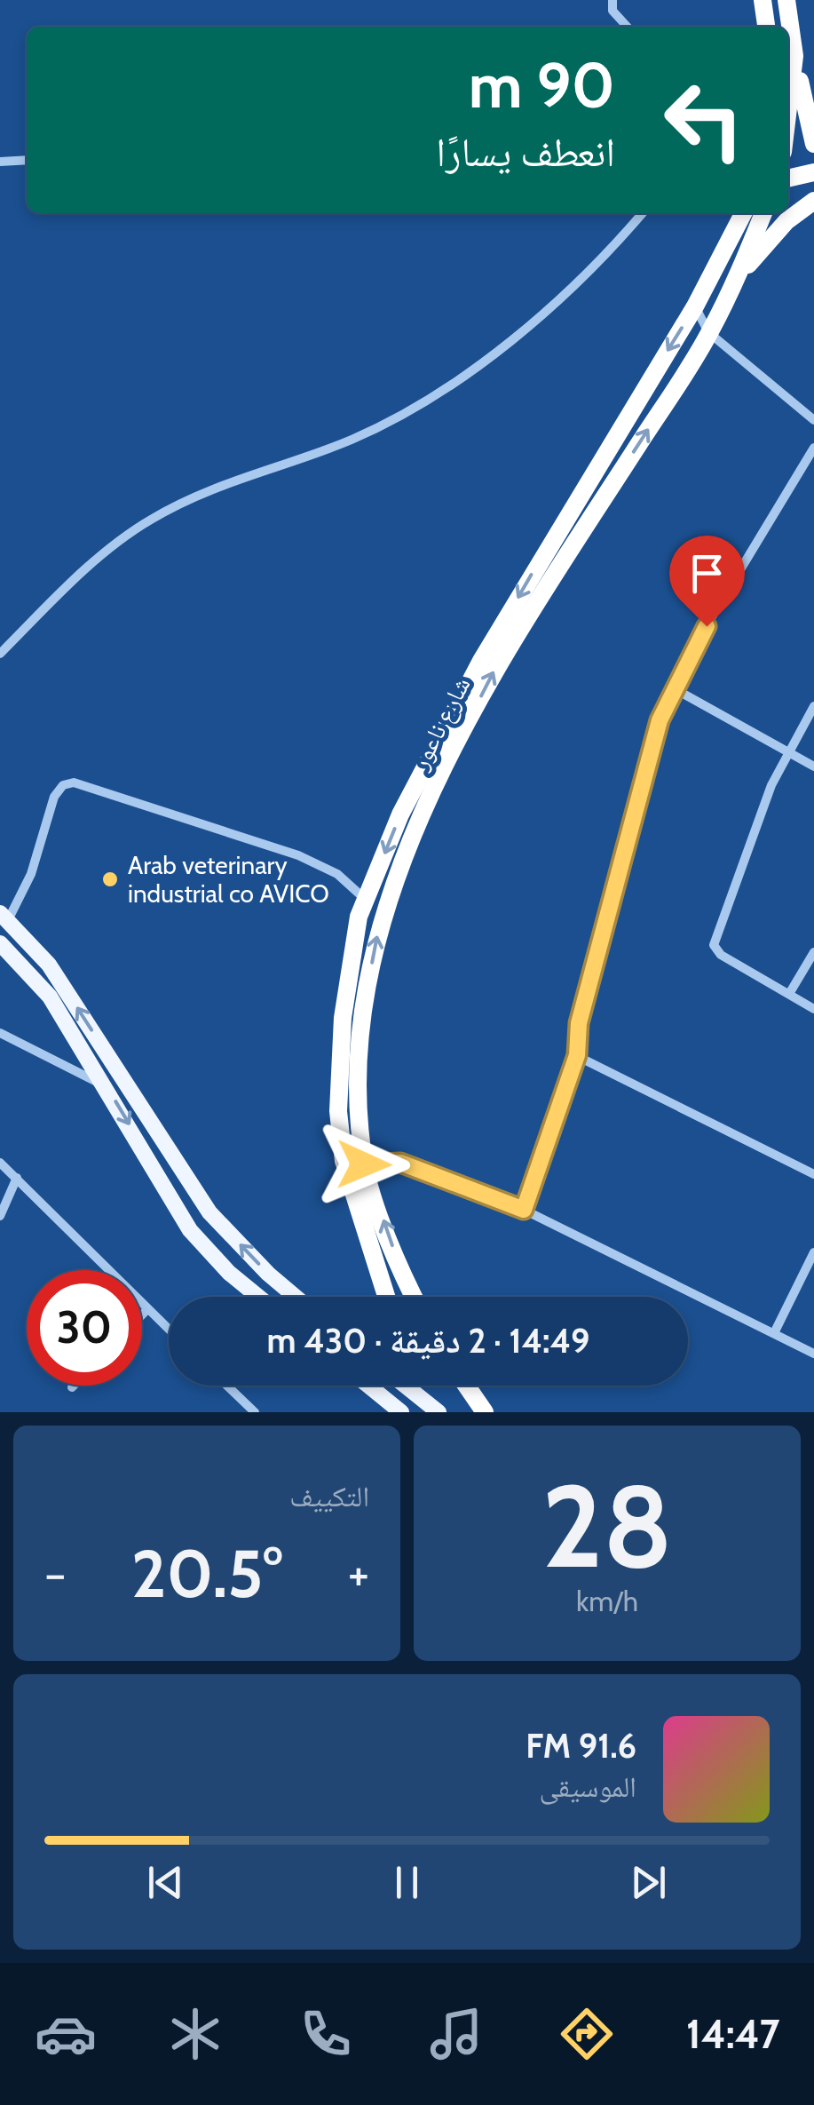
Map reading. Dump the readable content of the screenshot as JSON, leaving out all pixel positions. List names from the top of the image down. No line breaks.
{"streets":{"highway":["شارع ناعور"]},"places":["Arab veterinary industrial co AVICO"],"page":{"turn":["90 m","انعطف يسارًا"],"limit":"30","trip":"14:49 · 2 دقيقة · 430 m","tile":[["28","km/h"],"التكييف"],"heat":["−","20.5°","+"],"song":["91.6 FM","الموسيقى"],"tabs":"14:47"}}
